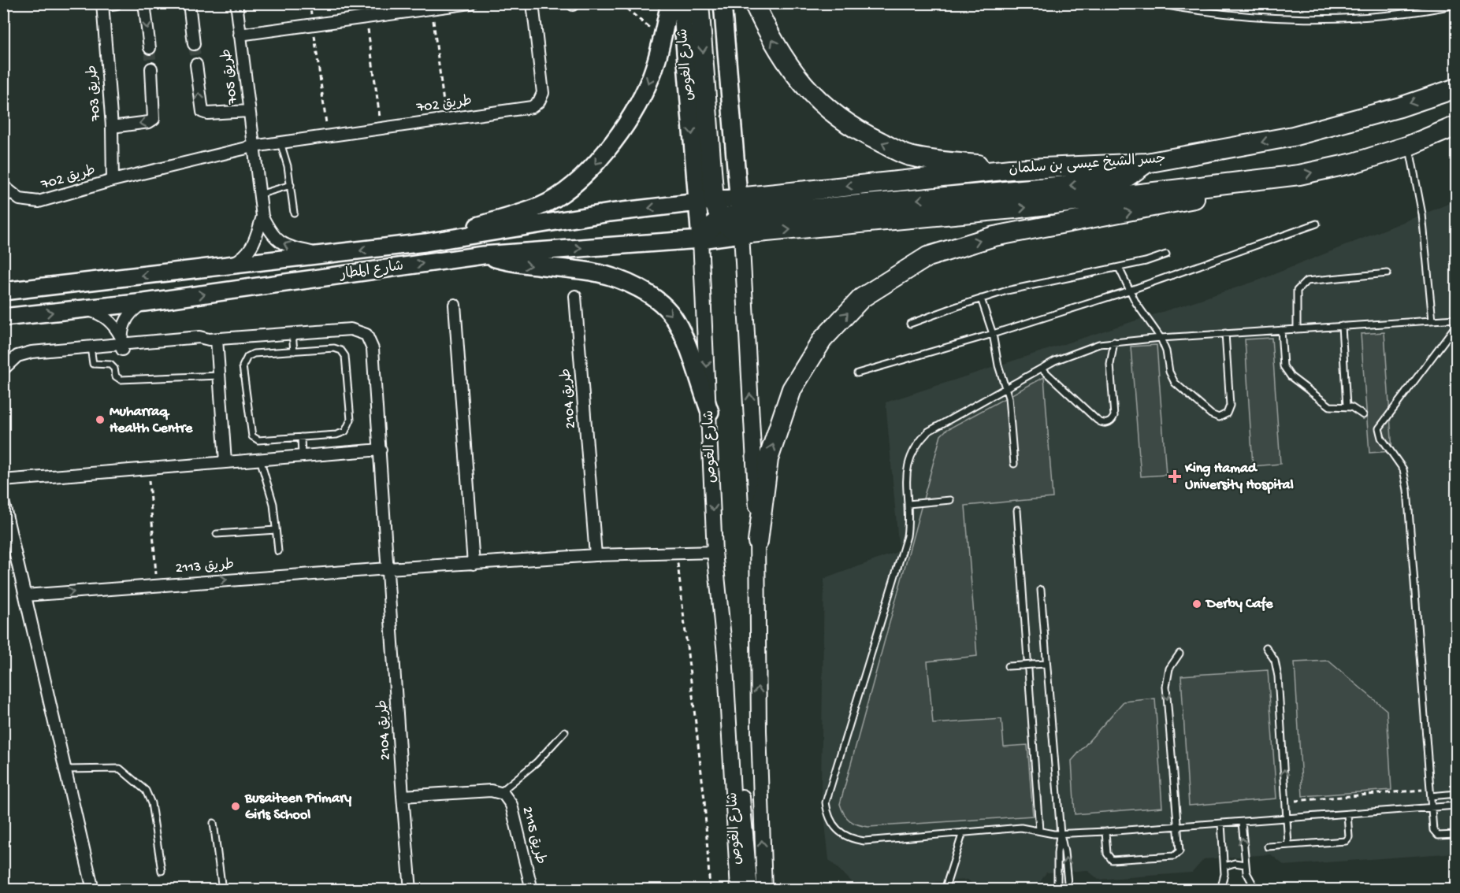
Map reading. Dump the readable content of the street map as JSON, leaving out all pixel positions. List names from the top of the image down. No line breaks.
{"streets":{"highway":["جسر الشيخ عيسى بن سلمان"],"main road":["شارع الغوص","شارع المطار"],"street":["طريق 705","طريق 703","طريق 702","طريق 2104","طريق 2113","طريق 2115"]},"crossings":[["شارع الغوص","جسر الشيخ عيسى بن سلمان"],["شارع الغوص","شارع المطار"],["طريق 705","طريق 702"],["طريق 703","طريق 702"],["جسر الشيخ عيسى بن سلمان","شارع المطار"],["طريق 2104","طريق 2113"]],"one_way":["طريق 2113"],"places":{"other":["Muharraq Health Centre","Derby Cafe","Busaiteen Primary Girls School"],"health":["King Hamad University Hospital"]}}
